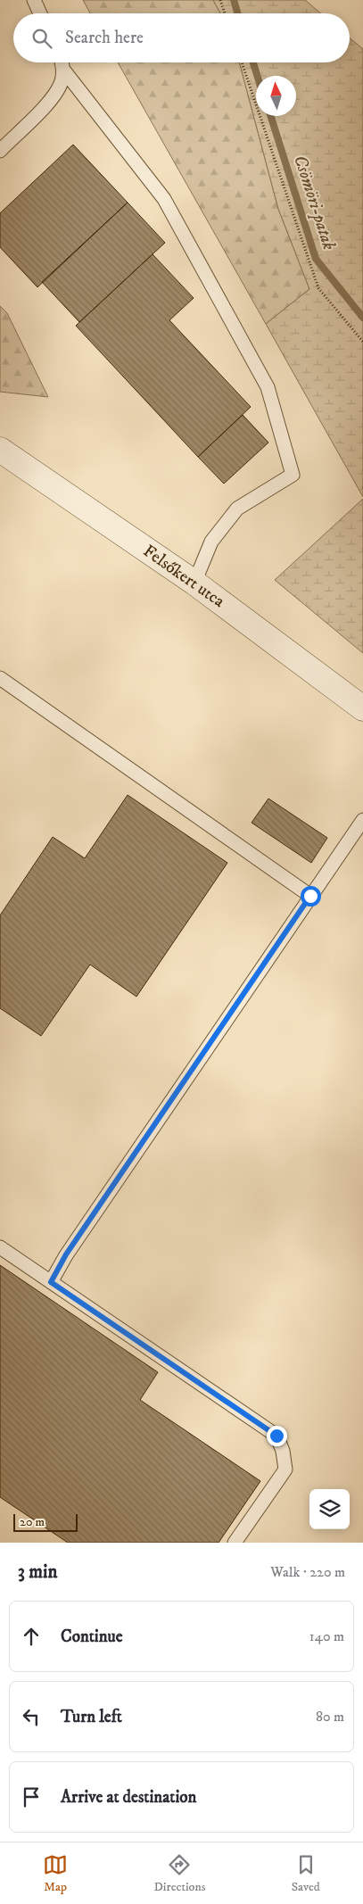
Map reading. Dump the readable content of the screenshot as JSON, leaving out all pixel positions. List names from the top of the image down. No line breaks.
{"streets":{"street":["Felsőkert utca"]},"water":["Csömöri-patak"],"scale_bar":"20 m","north":"top","page":{"search":"Search here","scale":"20 m","heading":["3 min","Walk · 220 m"],"list":[["Continue","140 m"],["Turn left","80 m"],"Arrive at destination"],"nav":["Map","Directions","Saved"]}}
